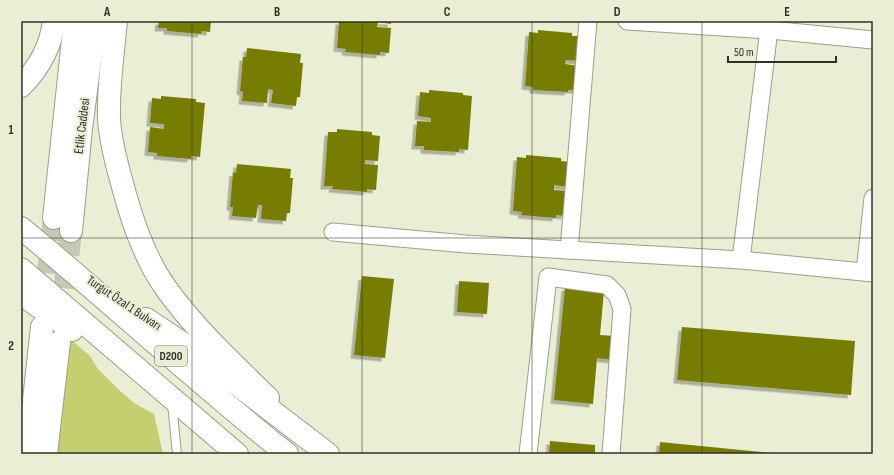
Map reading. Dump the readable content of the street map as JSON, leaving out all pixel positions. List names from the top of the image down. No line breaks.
{"streets":{"main road":["Etlik Caddesi","Turgut Özal 1 Bulvarı","D200"]},"scale_bar":"50 m","grid":{"columns":["A","B","C","D","E"],"rows":["1","2"]}}
